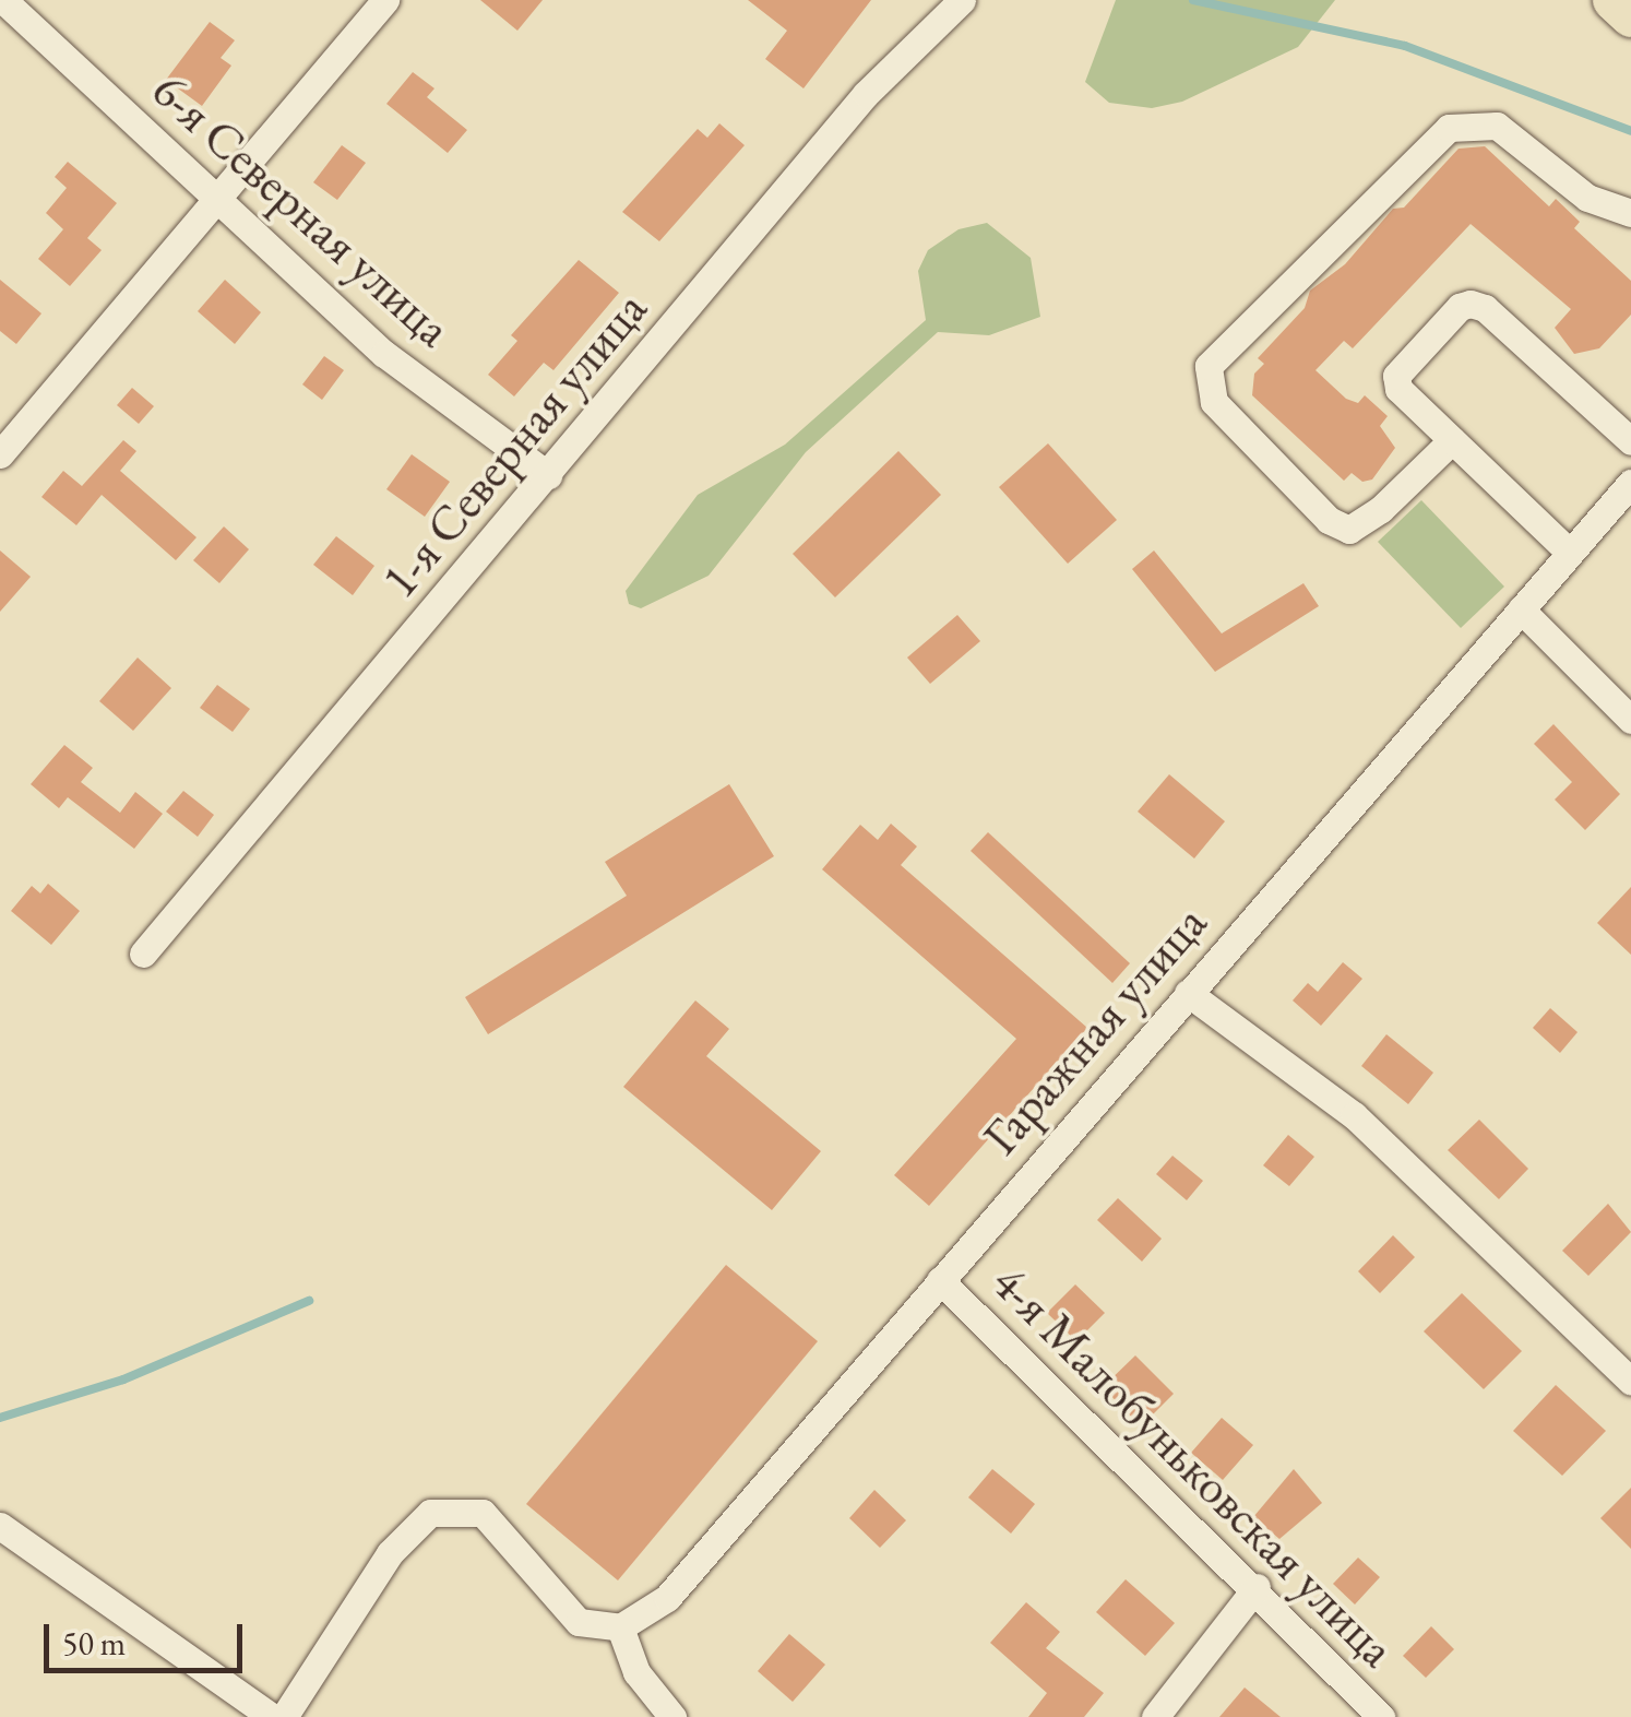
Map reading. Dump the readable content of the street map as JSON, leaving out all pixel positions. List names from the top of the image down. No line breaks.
{"streets":{"street":["6-я Северная улица","1-я Северная улица","Гаражная улица","4-я Малобуньковская улица"]},"crossings":[["6-я Северная улица","1-я Северная улица"],["Гаражная улица","4-я Малобуньковская улица"]],"scale_bar":"50 m"}
